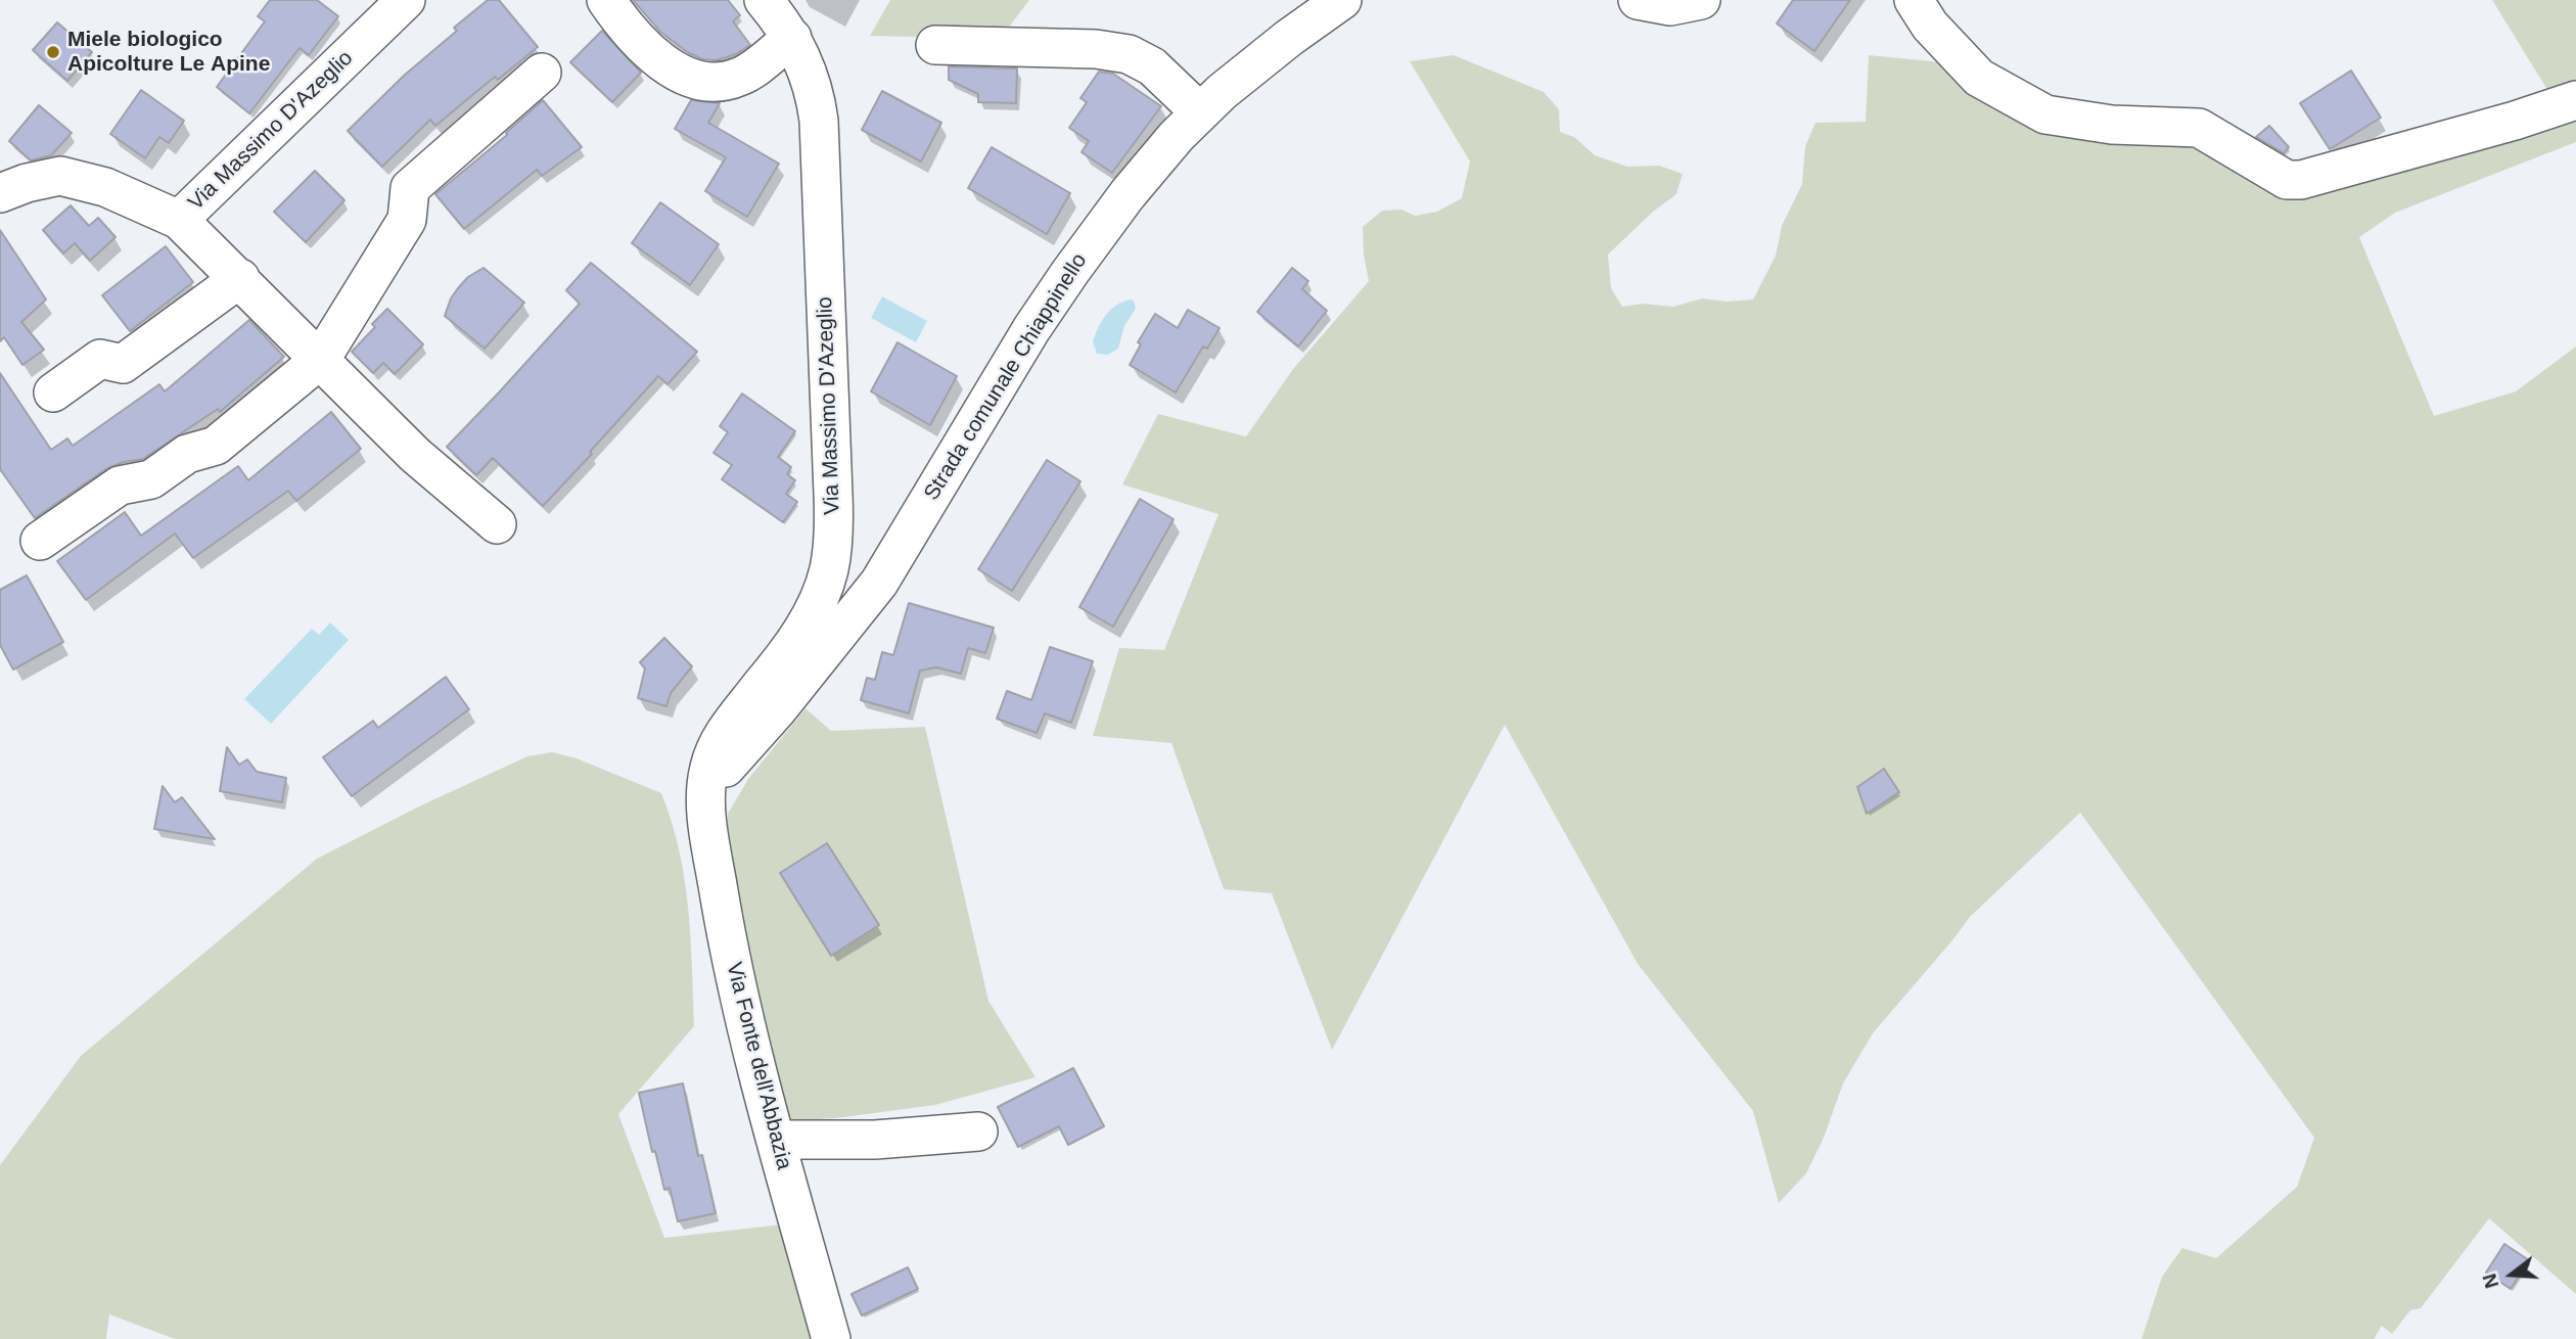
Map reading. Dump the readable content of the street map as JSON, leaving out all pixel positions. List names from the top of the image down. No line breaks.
{"streets":{"street":["Via Massimo D'Azeglio","Strada comunale Chiappinello","Via Fonte dell'Abbazia"]},"crossings":[["Via Massimo D'Azeglio","Strada comunale Chiappinello"],["Via Massimo D'Azeglio","Via Fonte dell'Abbazia"],["Strada comunale Chiappinello","Via Fonte dell'Abbazia"]],"places":["Miele biologico Apicolture Le Apine"],"north":"left"}
